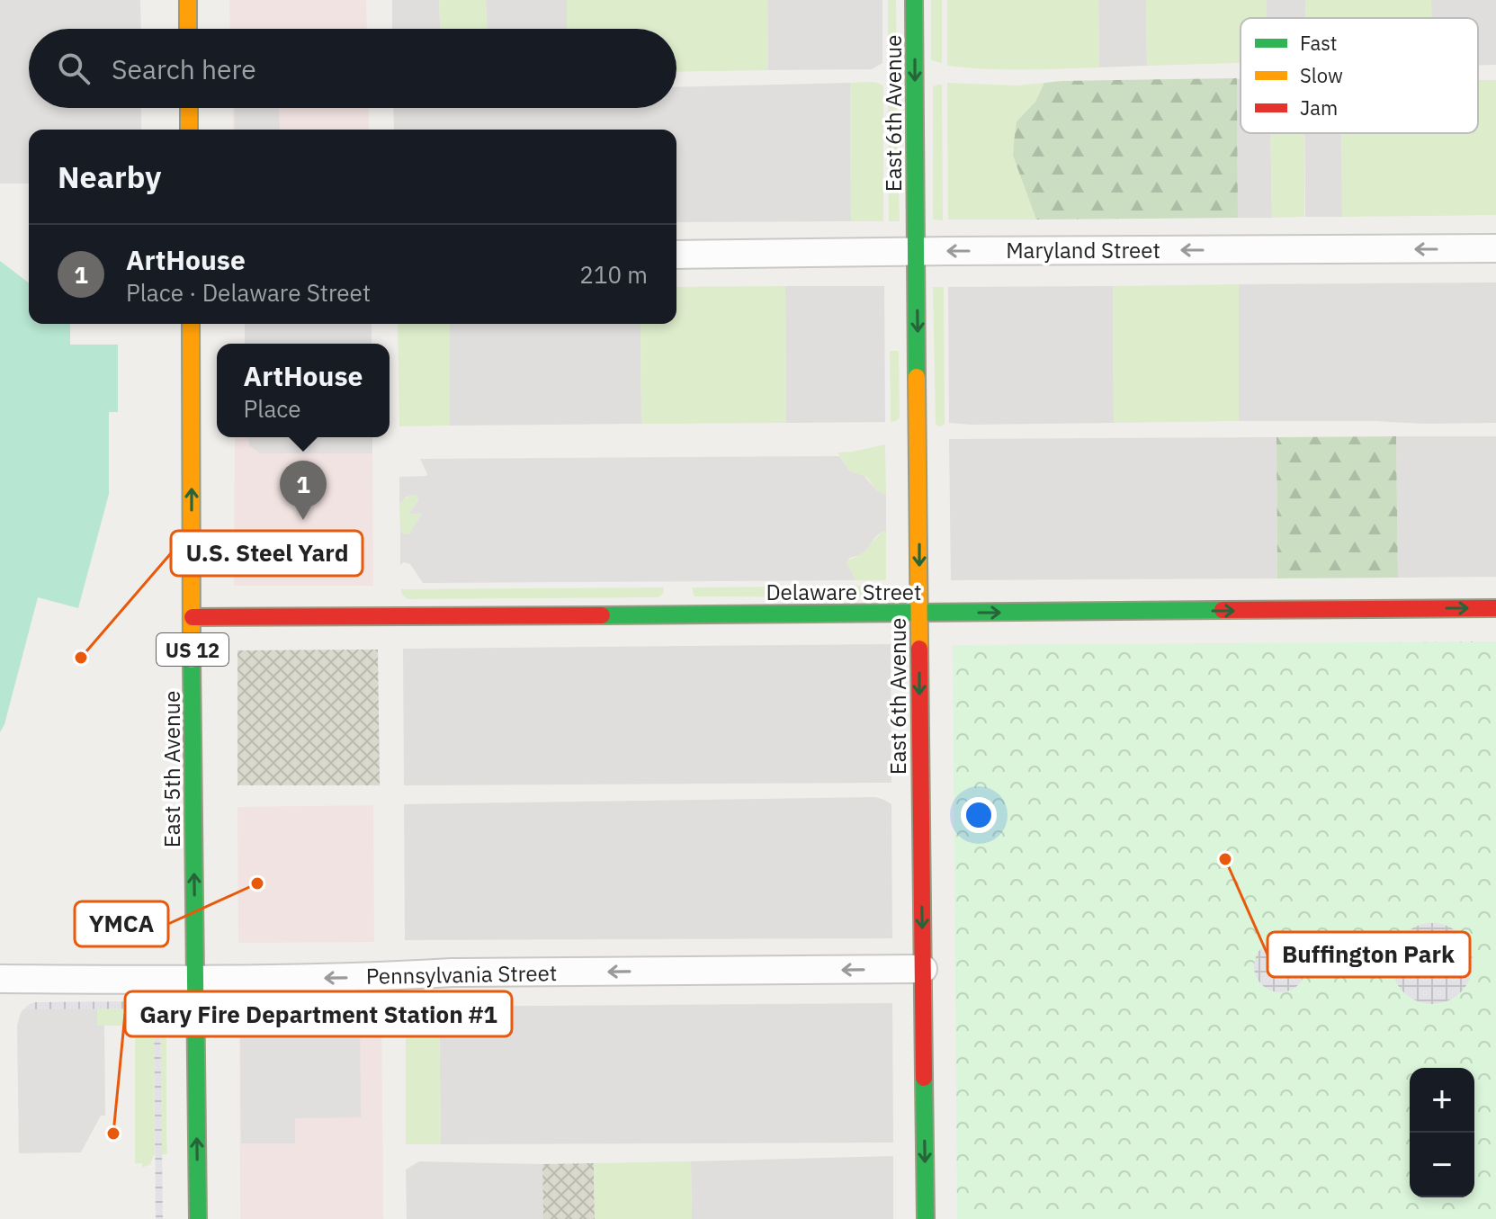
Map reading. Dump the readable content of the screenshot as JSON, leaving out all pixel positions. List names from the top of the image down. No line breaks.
{"streets":{"street":["East 6th Avenue","Maryland Street","Delaware Street","US 12","East 5th Avenue","Pennsylvania Street"]},"crossings":[["East 6th Avenue","Maryland Street"],["East 6th Avenue","Delaware Street"],["East 6th Avenue","Pennsylvania Street"],["Delaware Street","East 5th Avenue"],["East 5th Avenue","Pennsylvania Street"]],"one_way":["East 6th Avenue","Maryland Street","Delaware Street","East 5th Avenue","Pennsylvania Street"],"places":["U.S. Steel Yard","Buffington Park","YMCA","Gary Fire Department Station #1"],"legend":["Fast","Slow","Jam"],"page":{"search":"Search here","heading":"Nearby","list":[{"mark":"1","name":"ArtHouse","note":"Place · Delaware Street","value":"210 m"}],"popup":["ArtHouse","Place"],"pins":"1","map_buttons":["+","−"]}}
